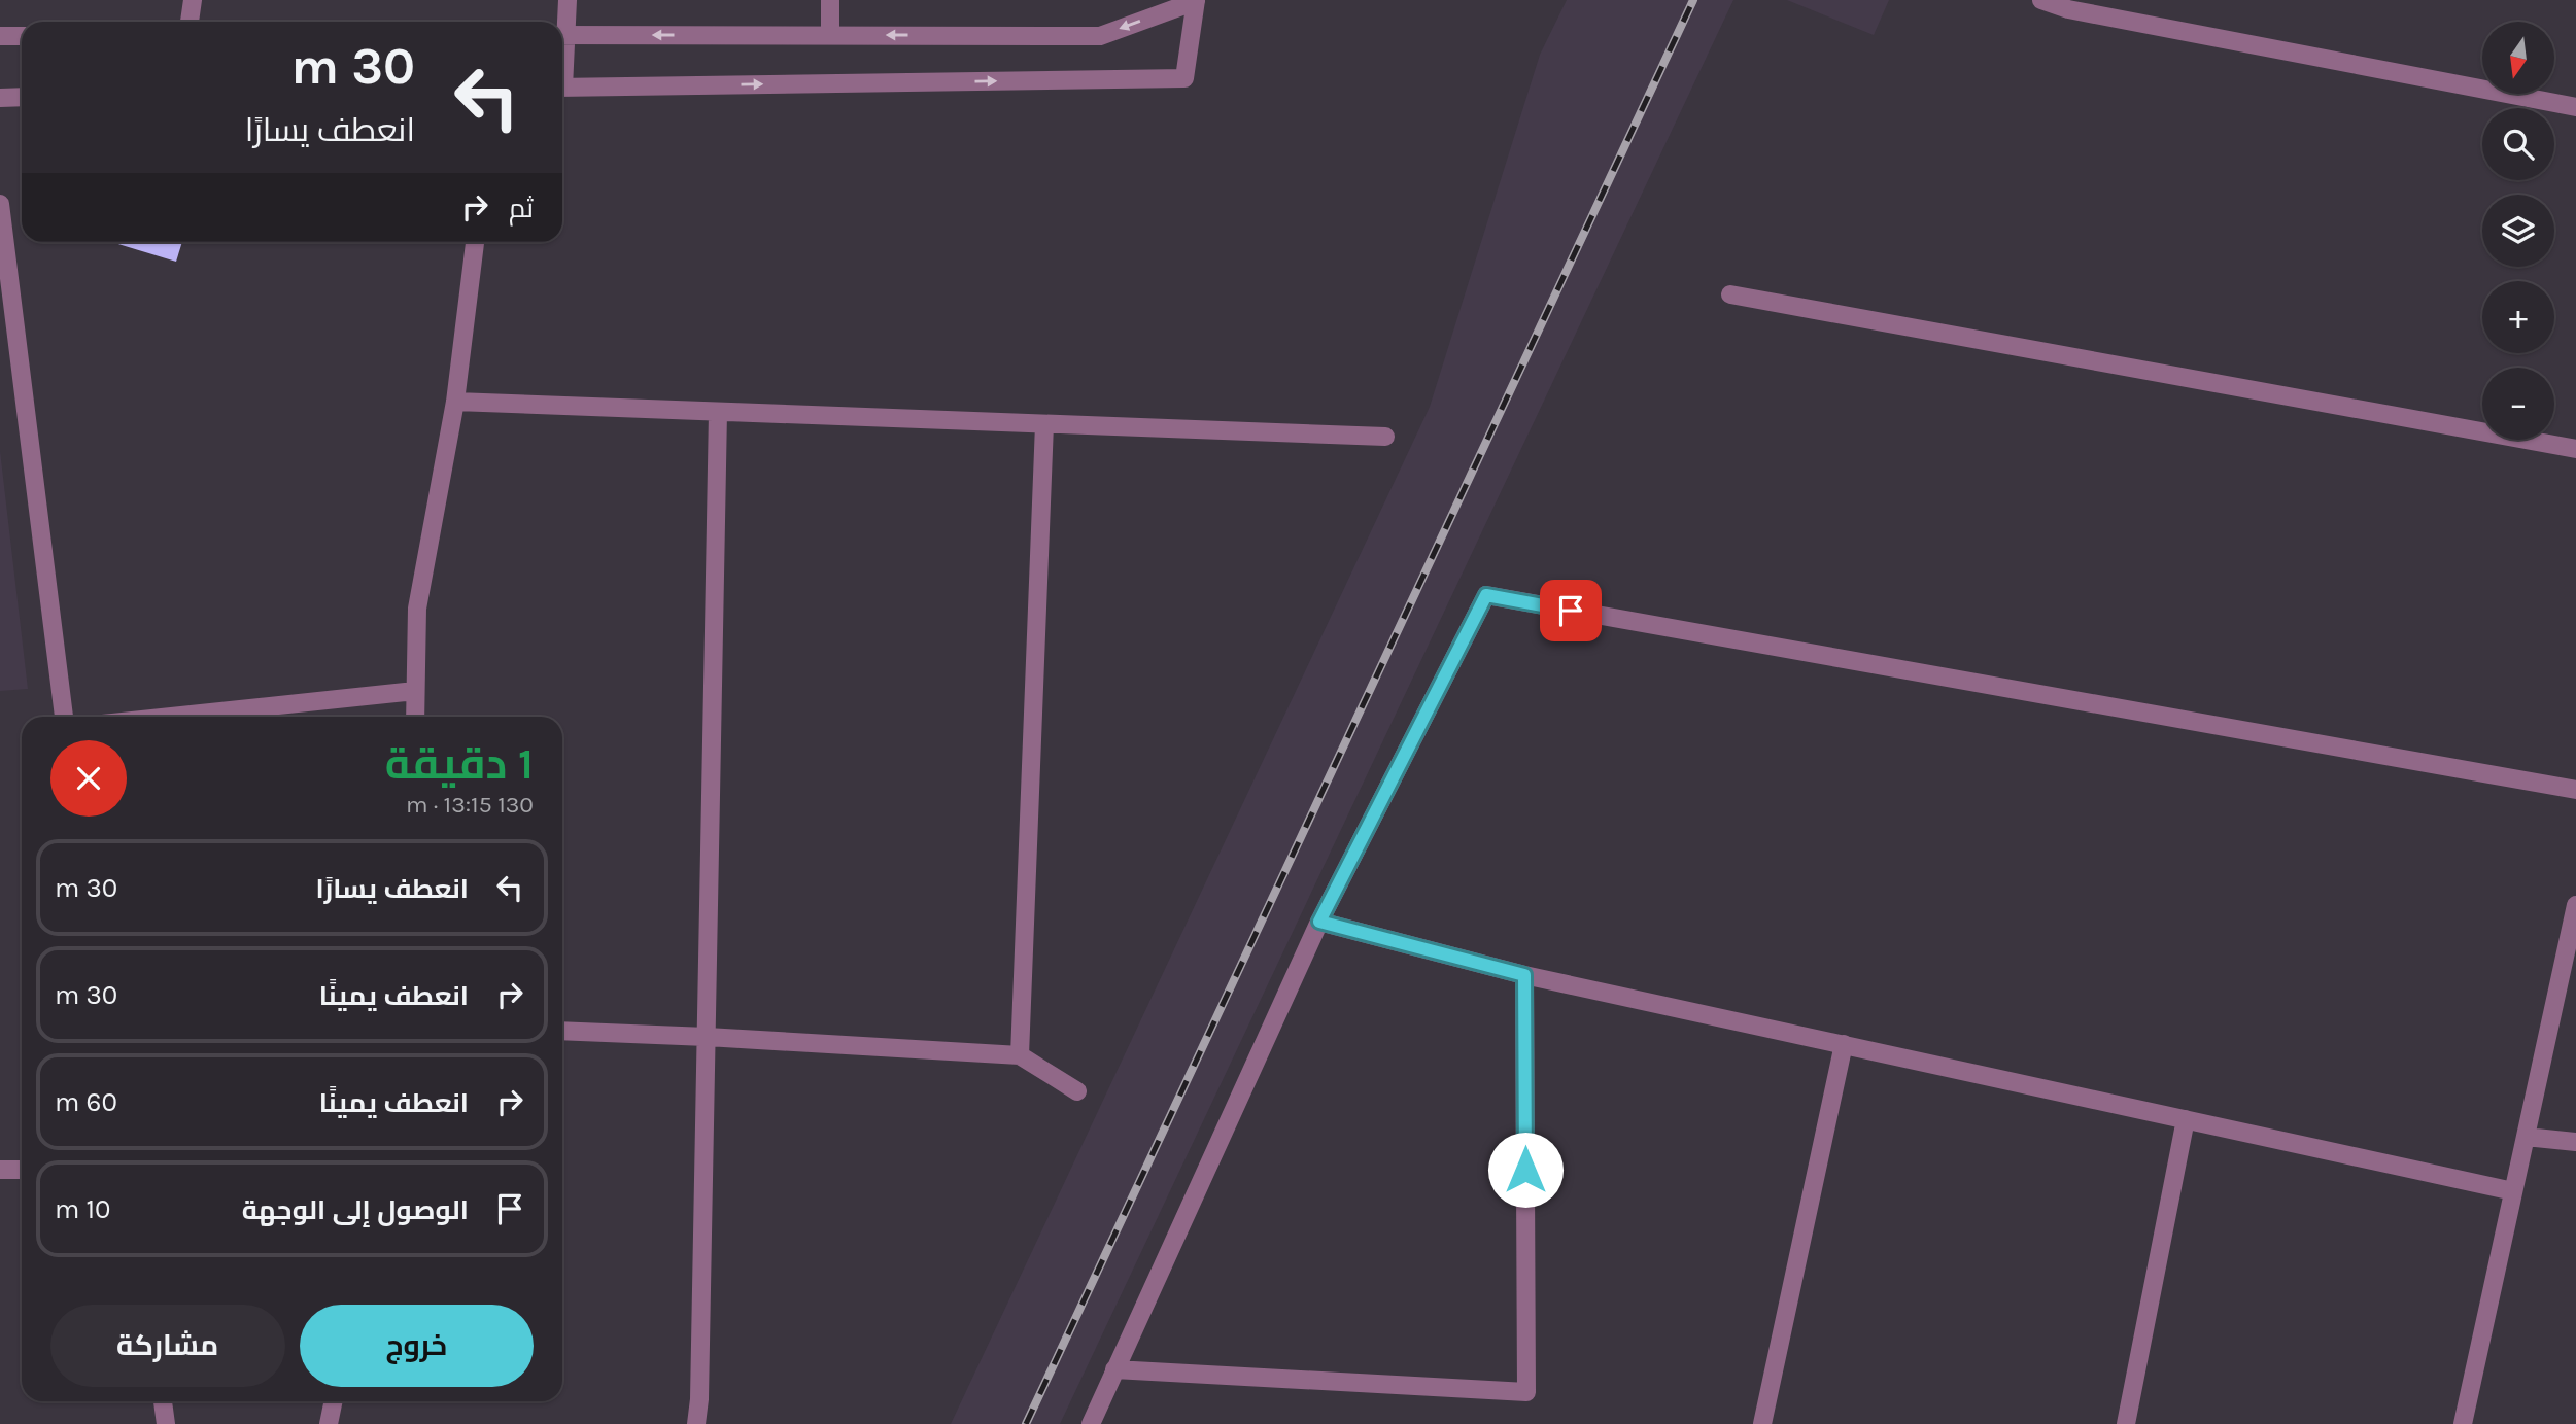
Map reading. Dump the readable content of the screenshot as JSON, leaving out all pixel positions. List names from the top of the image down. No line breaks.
{"north":"bottom","page":{"map_buttons":["+","−"],"turn":["30 m","انعطف يسارًا"],"then":"ثم","heading":["1 دقيقة","130 m · 13:15"],"list":[{"name":"انعطف يسارًا","value":"30 m"},{"name":"انعطف يمينًا","value":"30 m"},{"name":"انعطف يمينًا","value":"60 m"},{"name":"الوصول إلى الوجهة","value":"10 m"}],"buttons":["خروج","مشاركة"]}}
